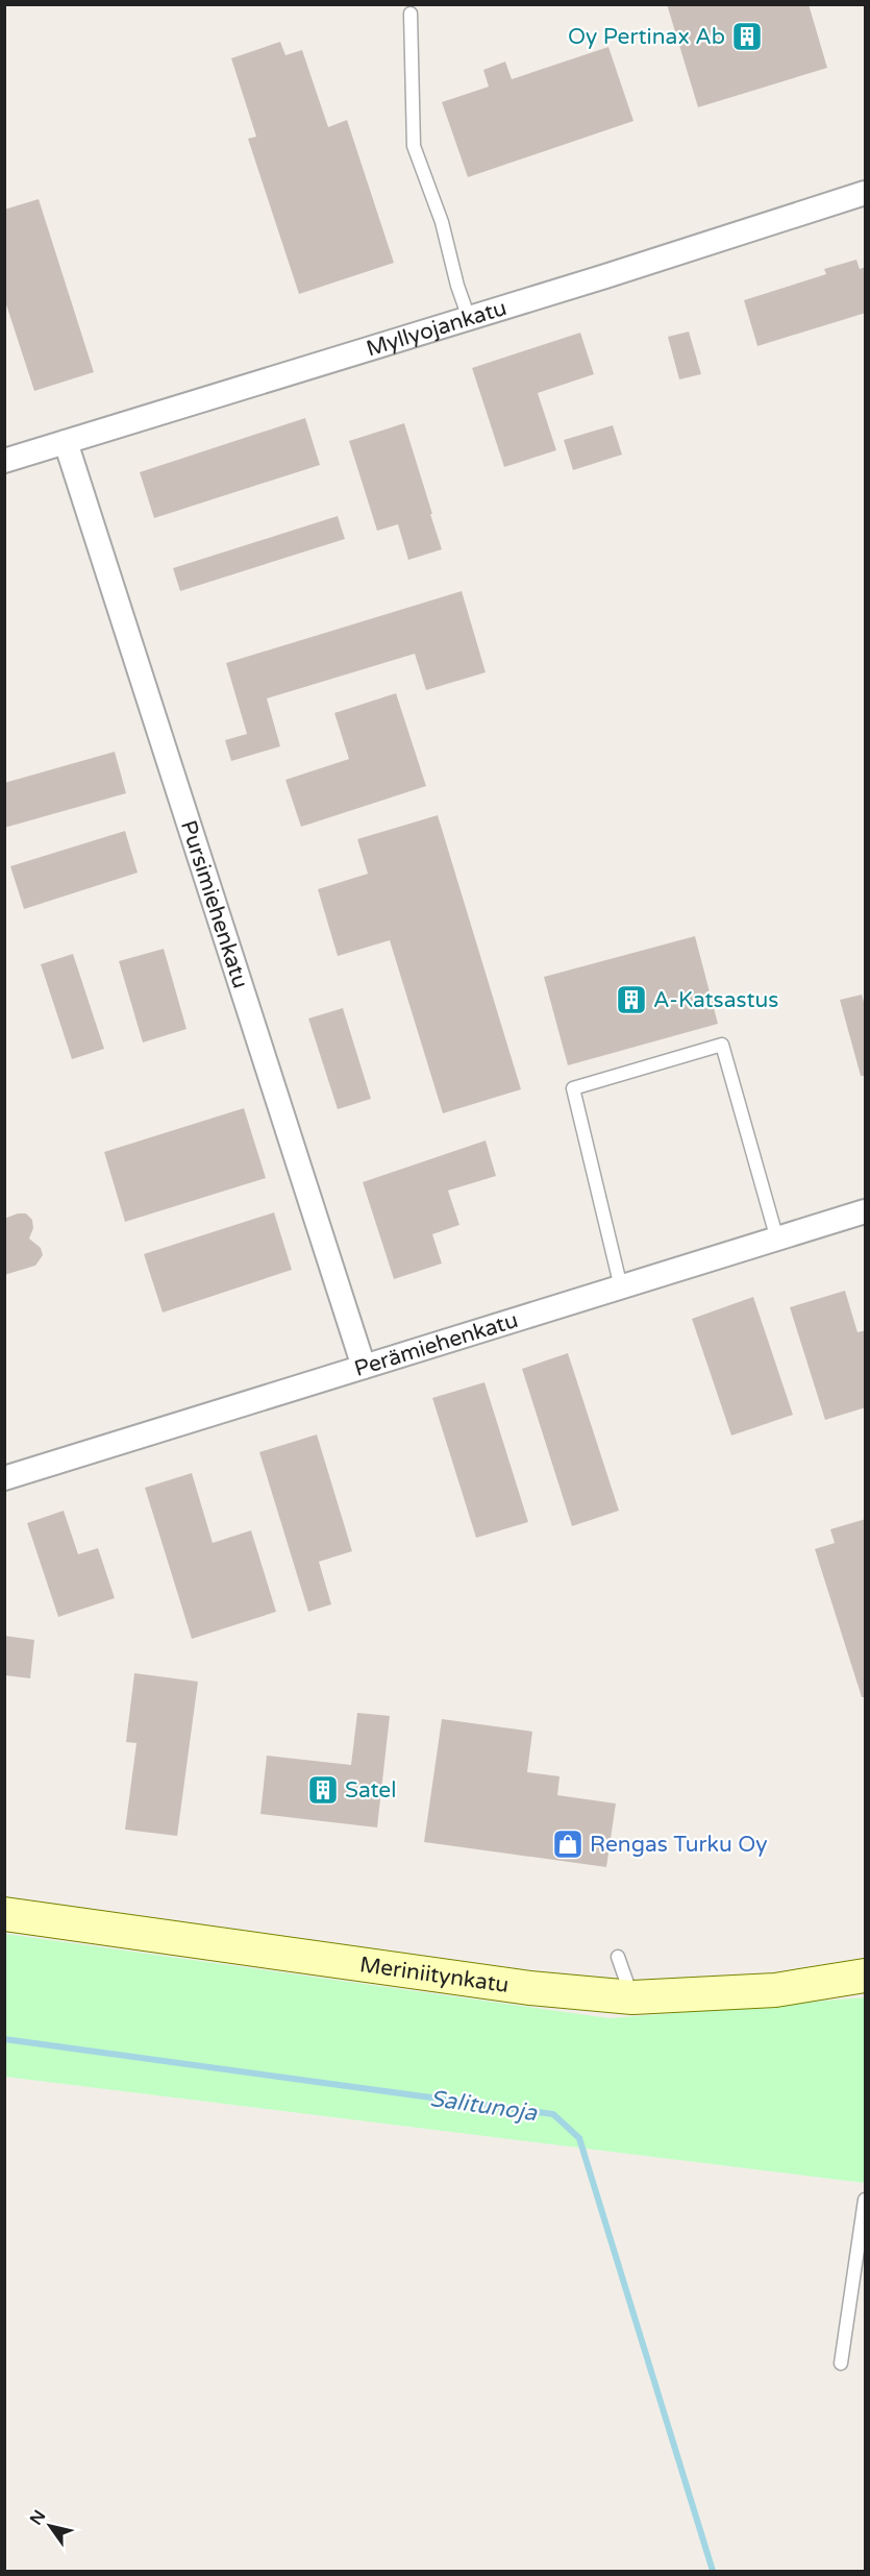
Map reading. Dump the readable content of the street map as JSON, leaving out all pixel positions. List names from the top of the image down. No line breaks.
{"streets":{"main road":["Meriniitynkatu"],"street":["Myllyojankatu","Pursimiehenkatu","Perämiehenkatu"]},"crossings":[["Myllyojankatu","Pursimiehenkatu"],["Pursimiehenkatu","Perämiehenkatu"]],"water":["Salitunoja"],"places":{"building":["Oy Pertinax Ab","A-Katsastus","Satel"],"shop":["Rengas Turku Oy"]},"north":"top left"}
